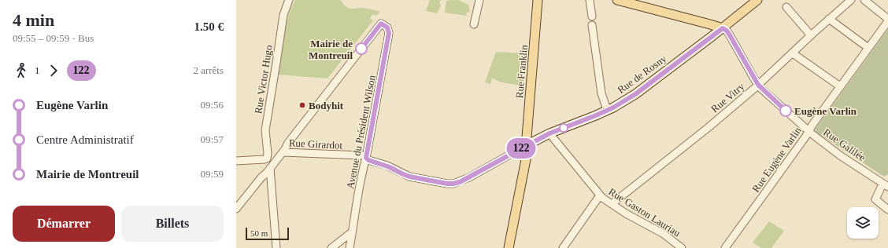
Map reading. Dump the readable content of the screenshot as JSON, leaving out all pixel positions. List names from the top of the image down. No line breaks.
{"streets":{"main road":["Rue Franklin","Rue de Rosny"],"street":["Rue Victor Hugo","Rue Vitry","Avenue du Président Wilson","Rue Girardot","Rue Galilée","Rue Eugène Varlin","Rue Gaston Lauriau"]},"crossings":[["Rue Franklin","Rue de Rosny"],["Rue Franklin","Rue Girardot"],["Rue de Rosny","Rue Girardot"],["Rue de Rosny","Rue Galilée"],["Rue de Rosny","Rue Gaston Lauriau"],["Rue Vitry","Rue Galilée"],["Rue Vitry","Rue Gaston Lauriau"],["Avenue du Président Wilson","Rue Girardot"],["Rue Galilée","Rue Eugène Varlin"]],"places":["Mairie de Montreuil","Bodyhit","Eugène Varlin"],"lines":["bus line 122"],"scale_bar":"50 m","page":{"heading":["4 min","09:55 – 09:59 · Bus","1.50 €"],"on_map":"122","legs":["1","122","2 arrêts"],"list":[{"name":"Eugène Varlin","value":"09:56"},{"name":"Centre Administratif","value":"09:57"},{"name":"Mairie de Montreuil","value":"09:59"}],"buttons":["Démarrer","Billets"],"scale":"50 m"}}
